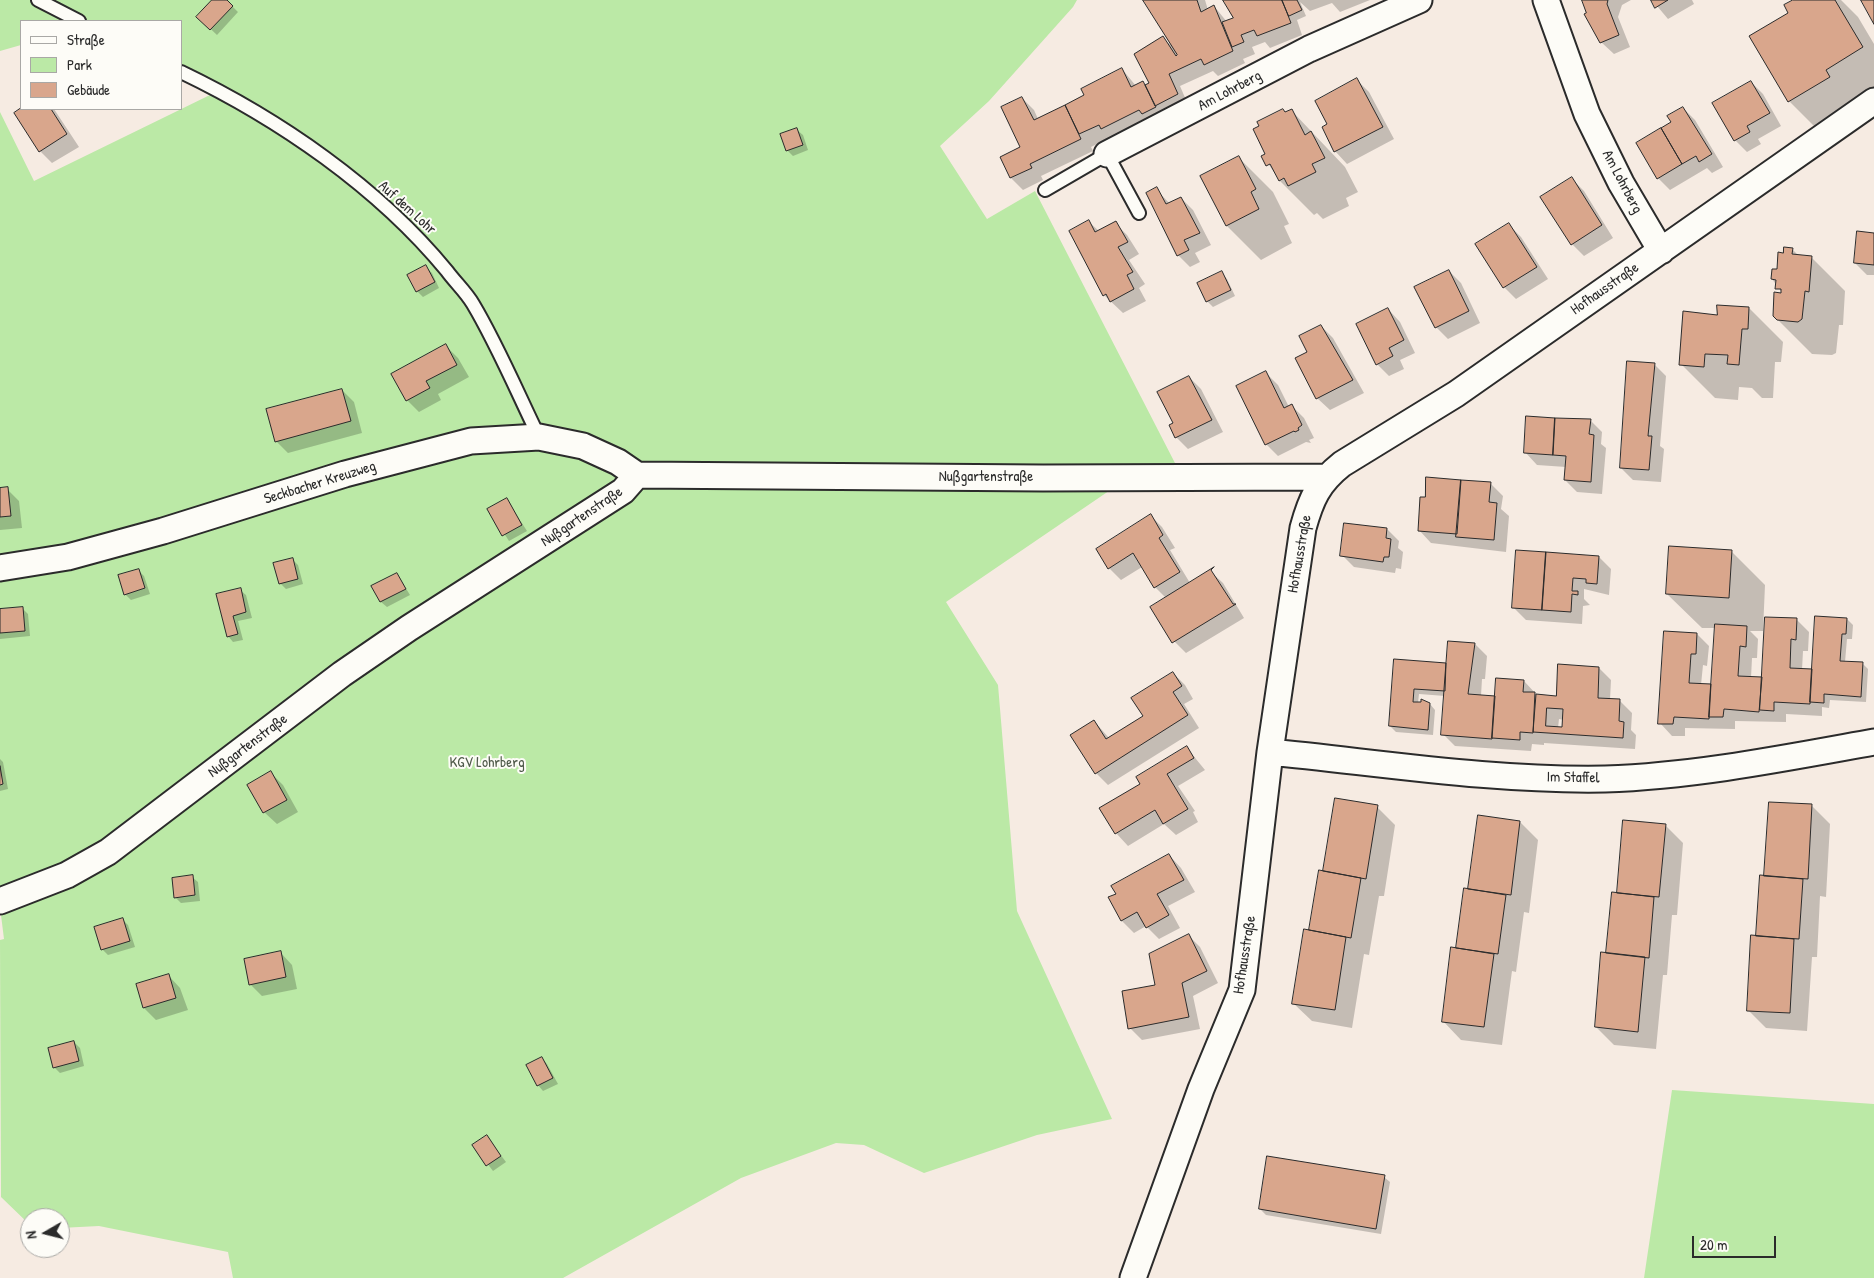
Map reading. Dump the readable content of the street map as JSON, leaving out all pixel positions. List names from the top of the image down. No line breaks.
{"streets":{"street":["Am Lohrberg","Hofhausstraße","Nußgartenstraße","Seckbacher Kreuzweg","Im Staffel"],"lane":["Auf dem Lohr"]},"crossings":[["Am Lohrberg","Hofhausstraße"],["Auf dem Lohr","Seckbacher Kreuzweg"],["Hofhausstraße","Nußgartenstraße"],["Hofhausstraße","Im Staffel"],["Nußgartenstraße","Seckbacher Kreuzweg"]],"parks":["KGV Lohrberg"],"legend":["Straße","Park","Gebäude"],"scale_bar":"20 m","north":"left"}
